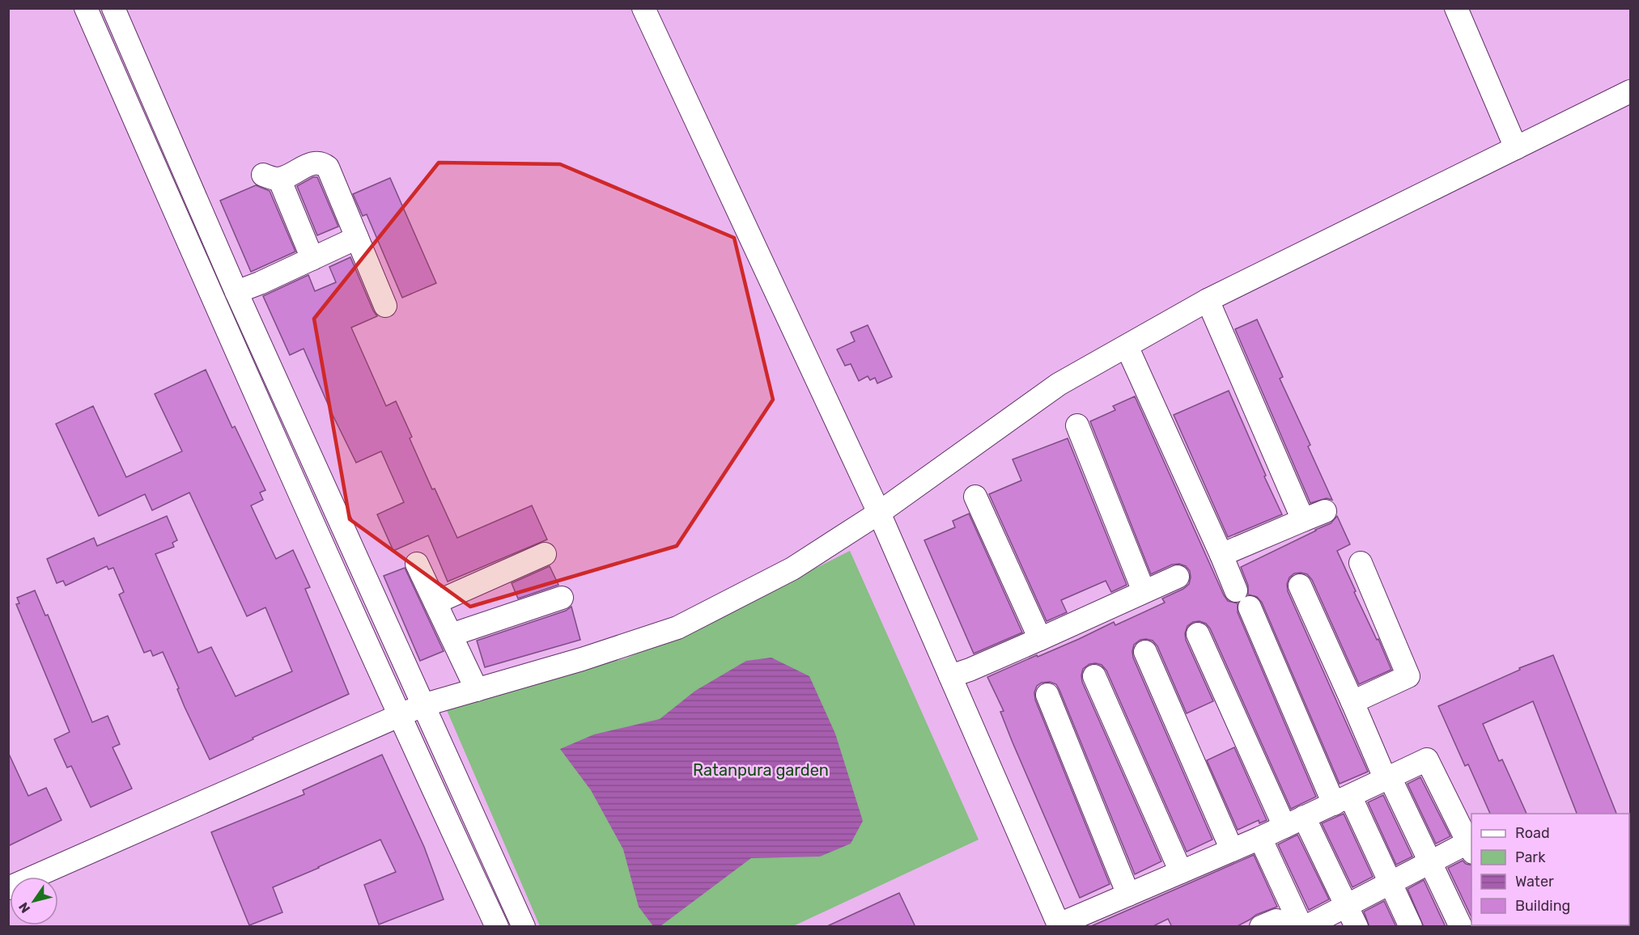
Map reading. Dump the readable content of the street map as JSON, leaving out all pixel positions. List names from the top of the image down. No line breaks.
{"parks":["Ratanpura garden"],"legend":["Road","Park","Water","Building"],"north":"bottom left"}
